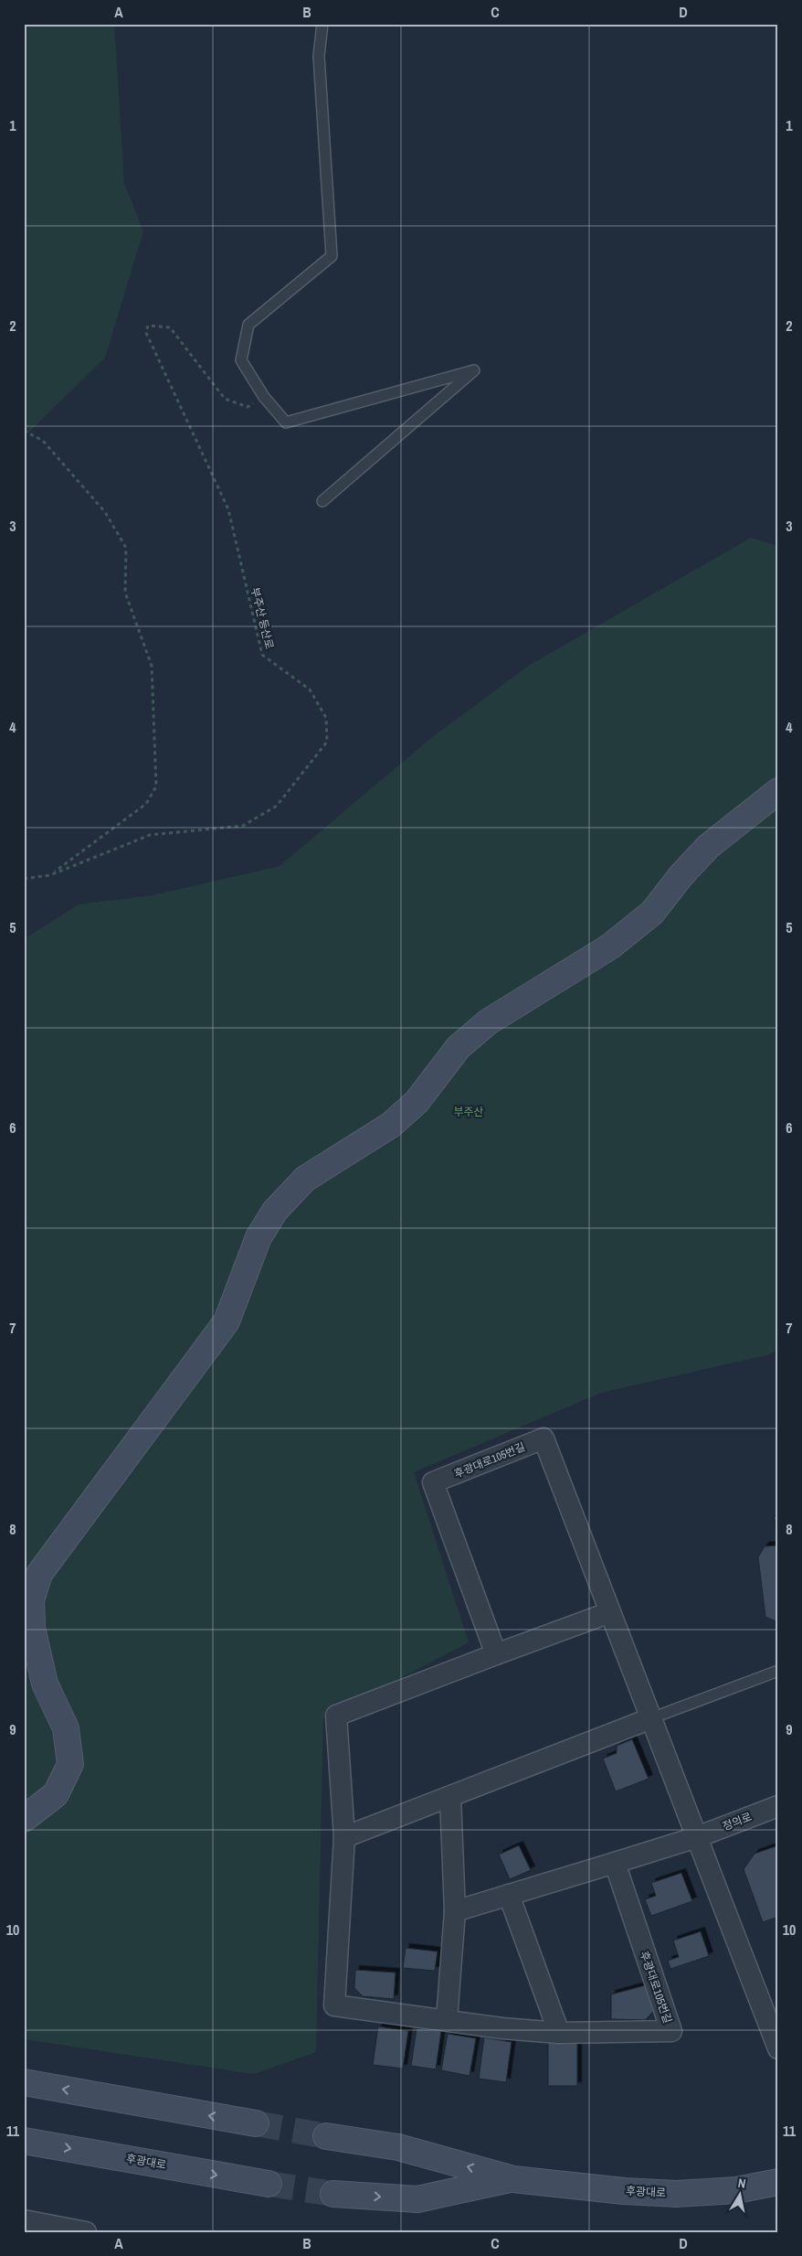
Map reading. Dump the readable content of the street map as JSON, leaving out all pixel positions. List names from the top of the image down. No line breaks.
{"streets":{"street":["후광대로105번길","정의로","후광대로"],"path":["부주산 등산로"]},"crossings":[["후광대로105번길","정의로"]],"parks":["부주산"],"north":"top","grid":{"columns":["A","B","C","D"],"rows":["1","2","3","4","5","6","7","8","9","10","11"]}}
